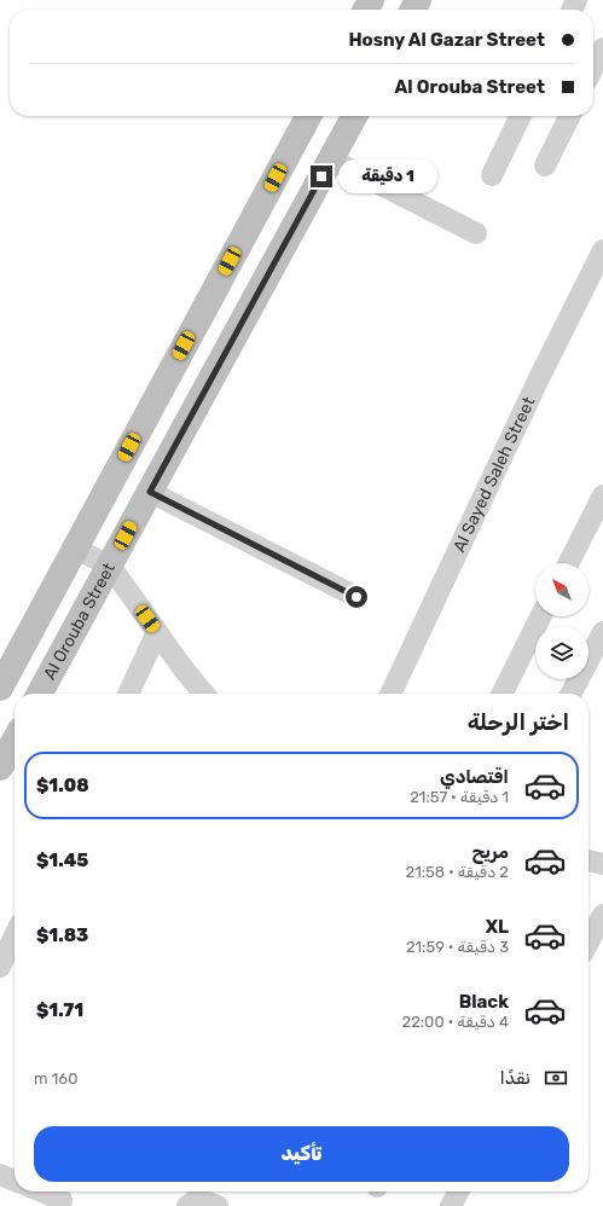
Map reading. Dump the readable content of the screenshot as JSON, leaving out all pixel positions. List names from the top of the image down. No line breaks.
{"streets":{"street":["Al Sayed Saleh Street","Al Orouba Street"]},"north":"top left","page":{"banner":["Hosny Al Gazar Street","Al Orouba Street"],"bubble":"1 دقيقة","heading":"اختر الرحلة","list":[{"name":"اقتصادي","note":"1 دقيقة · 21:57","value":"$1.08"},{"name":"مريح","note":"2 دقيقة · 21:58","value":"$1.45"},{"name":"XL","note":"3 دقيقة · 21:59","value":"$1.83"},{"name":"Black","note":"4 دقيقة · 22:00","value":"$1.71"}],"pay":["نقدًا","160 m"],"buttons":"تأكيد"}}
